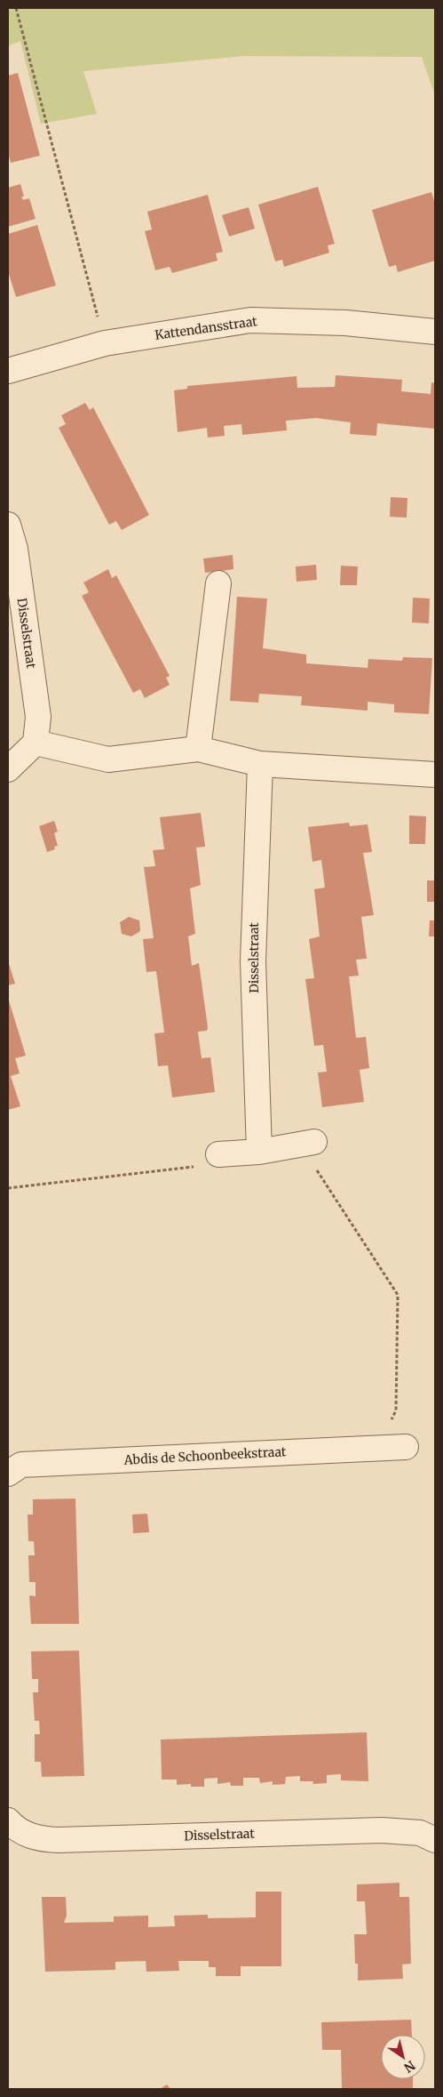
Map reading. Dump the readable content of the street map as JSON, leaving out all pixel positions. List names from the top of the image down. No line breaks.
{"streets":{"street":["Kattendansstraat","Disselstraat","Abdis de Schoonbeekstraat"]},"north":"bottom right"}
